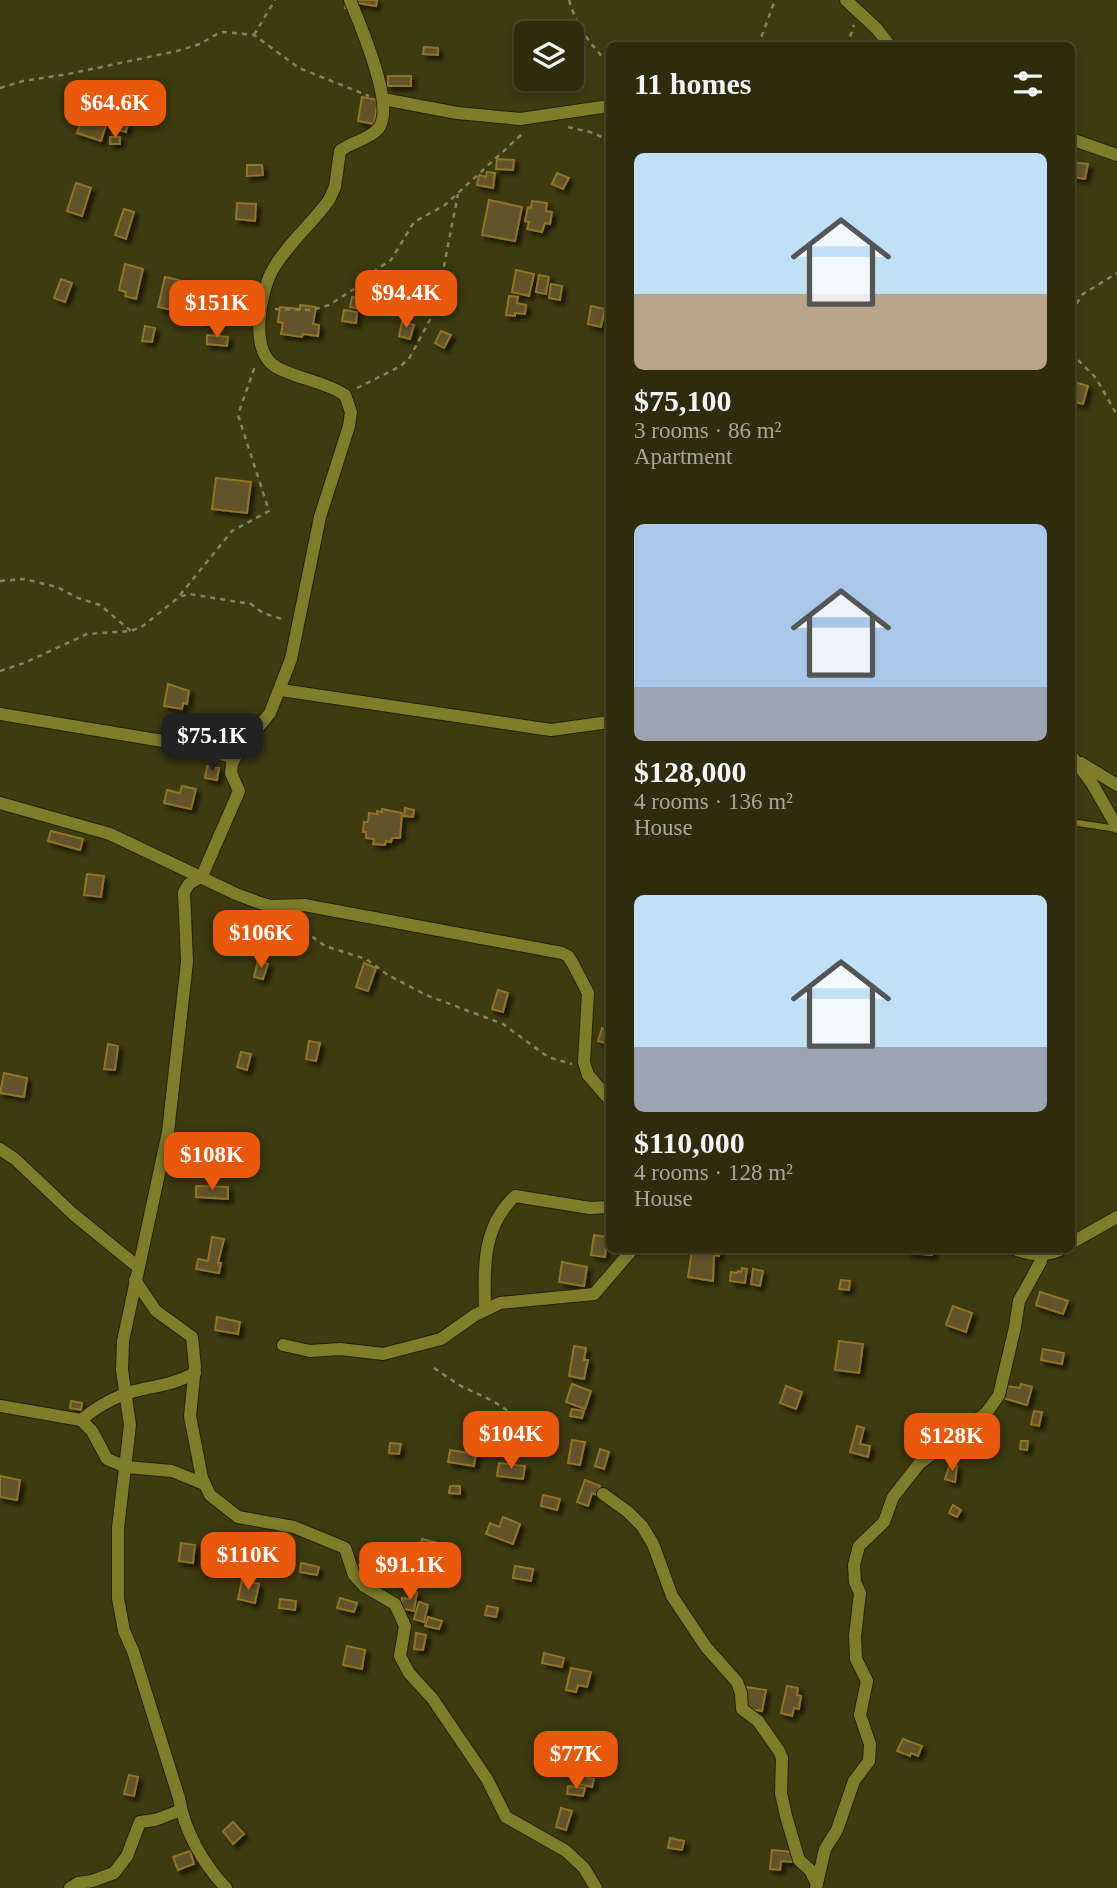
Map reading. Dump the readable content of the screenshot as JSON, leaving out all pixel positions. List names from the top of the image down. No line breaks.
{"page":{"heading":"11 homes","price":["$64.6K","$94.4K","$151K","$75.1K","$106K","$108K","$104K","$128K","$110K","$91.1K","$77K"],"list":[{"name":"$75,100","note":"3 rooms · 86 m² · Apartment"},{"name":"$128,000","note":"4 rooms · 136 m² · House"},{"name":"$110,000","note":"4 rooms · 128 m² · House"}]}}
